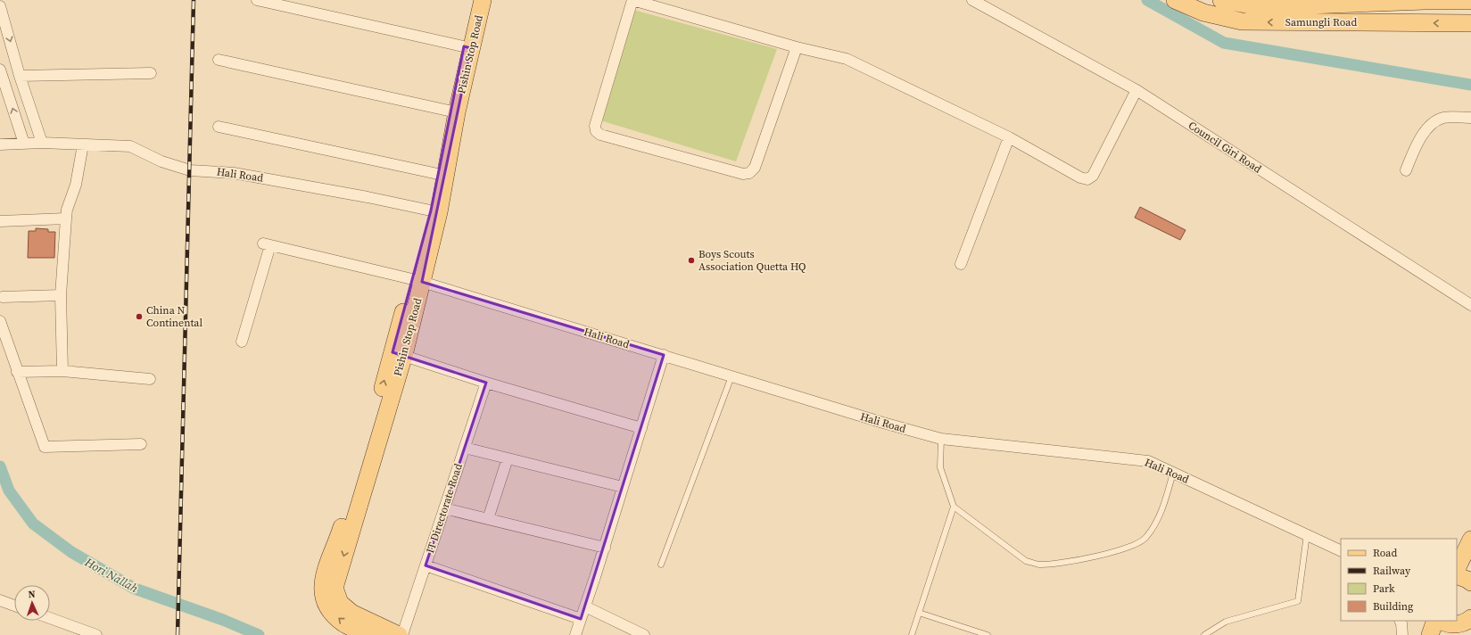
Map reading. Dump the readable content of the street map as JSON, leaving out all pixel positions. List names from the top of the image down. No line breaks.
{"streets":{"main road":["Samungli Road","Pishin Stop Road"],"street":["Council Giri Road","Hali Road","IT Directorate Road"]},"crossings":[["Pishin Stop Road","Hali Road"]],"water":["Hori Nallah"],"places":["Boys Scouts Association Quetta HQ","China N Continental"],"legend":["Road","Railway","Park","Building"],"north":"top"}
